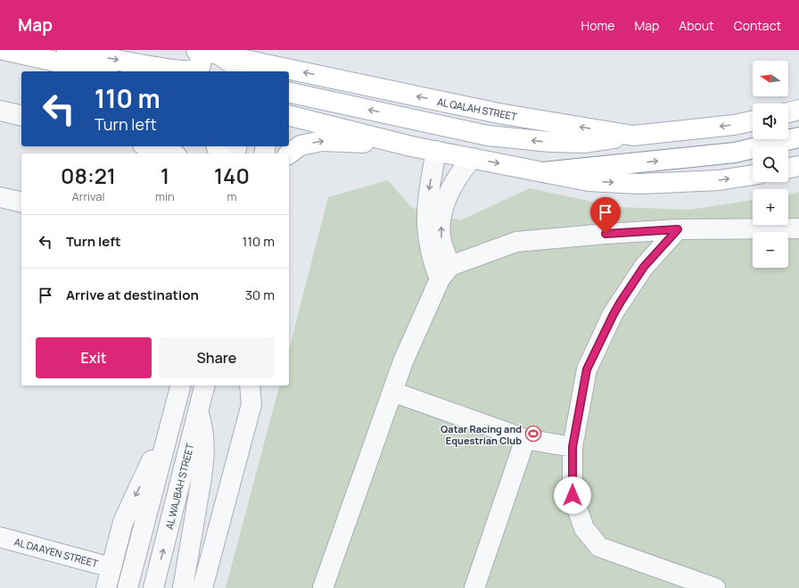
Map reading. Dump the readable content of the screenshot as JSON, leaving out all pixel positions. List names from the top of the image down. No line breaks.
{"streets":{"main road":["AL QALAH STREET"],"street":["AL WAJBAH STREET","AL DAAYEN STREET"]},"places":{"sports":["Qatar Racing and Equestrian Club"]},"north":"left","page":{"header":"Map","nav":["Home","Map","About","Contact"],"map_buttons":["+","−"],"turn":["110 m","Turn left"],"eta":["08:21","Arrival","1","min","140","m"],"list":[{"name":"Turn left","value":"110 m"},{"name":"Arrive at destination","value":"30 m"}],"buttons":["Exit","Share"]}}
